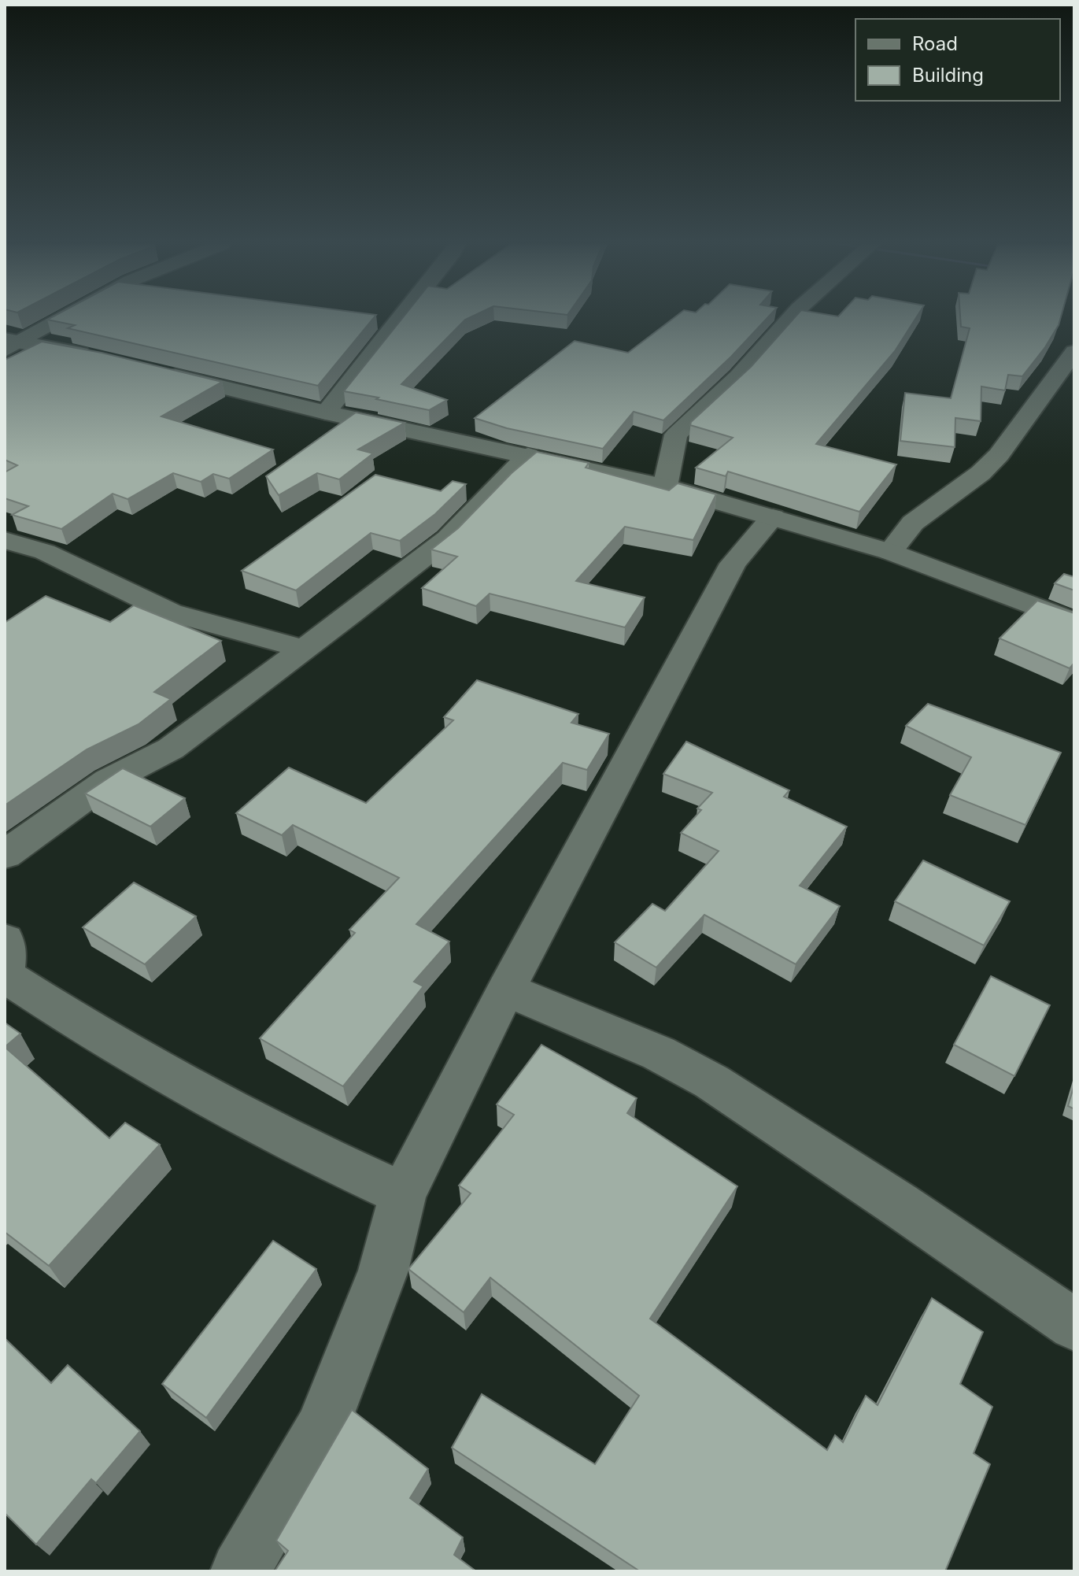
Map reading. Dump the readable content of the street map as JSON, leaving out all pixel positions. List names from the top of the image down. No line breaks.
{"legend":["Road","Building"]}
